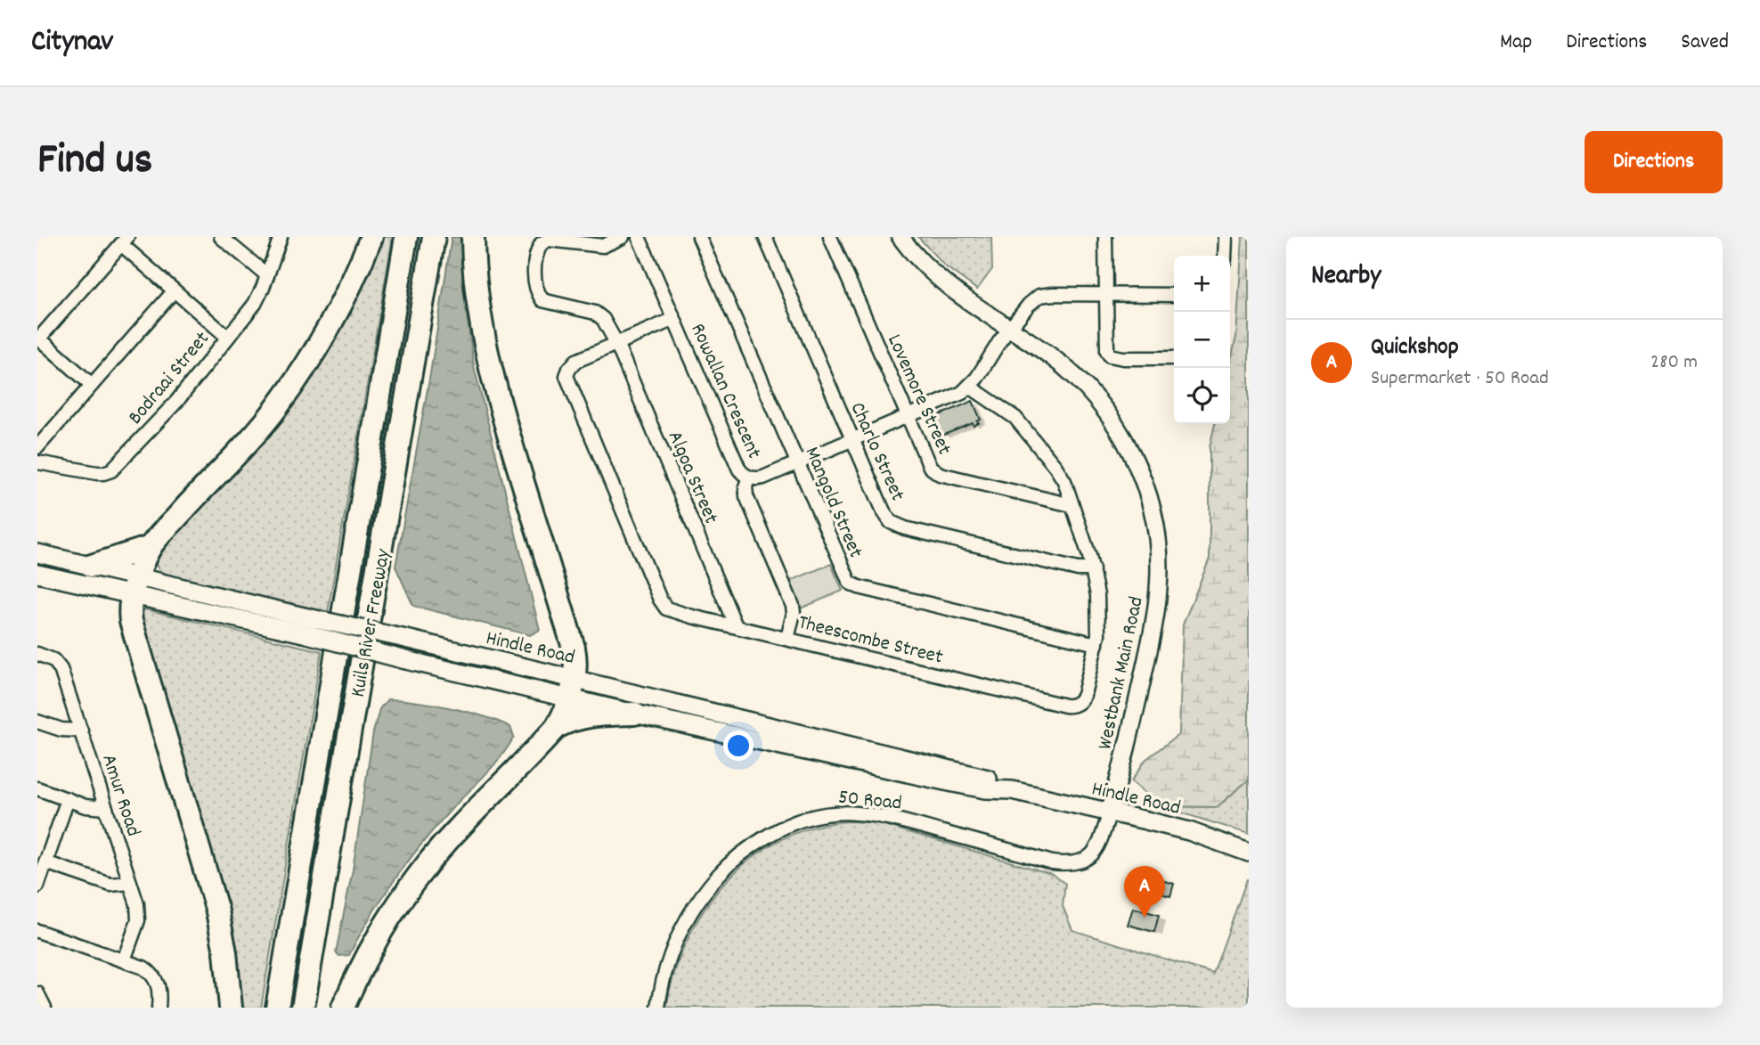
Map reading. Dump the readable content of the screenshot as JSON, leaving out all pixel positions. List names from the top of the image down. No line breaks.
{"streets":{"highway":["Kuils River Freeway"],"main road":["Hindle Road"],"street":["Bodraai Street","Rowallan Crescent","Lovemore Street","Charlo Street","Algoa Street","Mangold Street","Theescombe Street","Westbank Main Road","Amur Road","50 Road"]},"crossings":[["Rowallan Crescent","Lovemore Street"],["Rowallan Crescent","Charlo Street"],["Rowallan Crescent","Mangold Street"],["Rowallan Crescent","Theescombe Street"],["Rowallan Crescent","Westbank Main Road"],["Lovemore Street","Theescombe Street"],["Charlo Street","Theescombe Street"],["Algoa Street","Theescombe Street"],["Mangold Street","Theescombe Street"],["Hindle Road","Westbank Main Road"],["Hindle Road","50 Road"],["Westbank Main Road","50 Road"]],"page":{"header":"Citynav","nav":["Map","Directions","Saved"],"title":"Find us","buttons":"Directions","heading":"Nearby","map_buttons":["+","−"],"list":[{"mark":"A","name":"Quickshop","note":"Supermarket · 50 Road","value":"280 m"}],"pins":"A"}}
